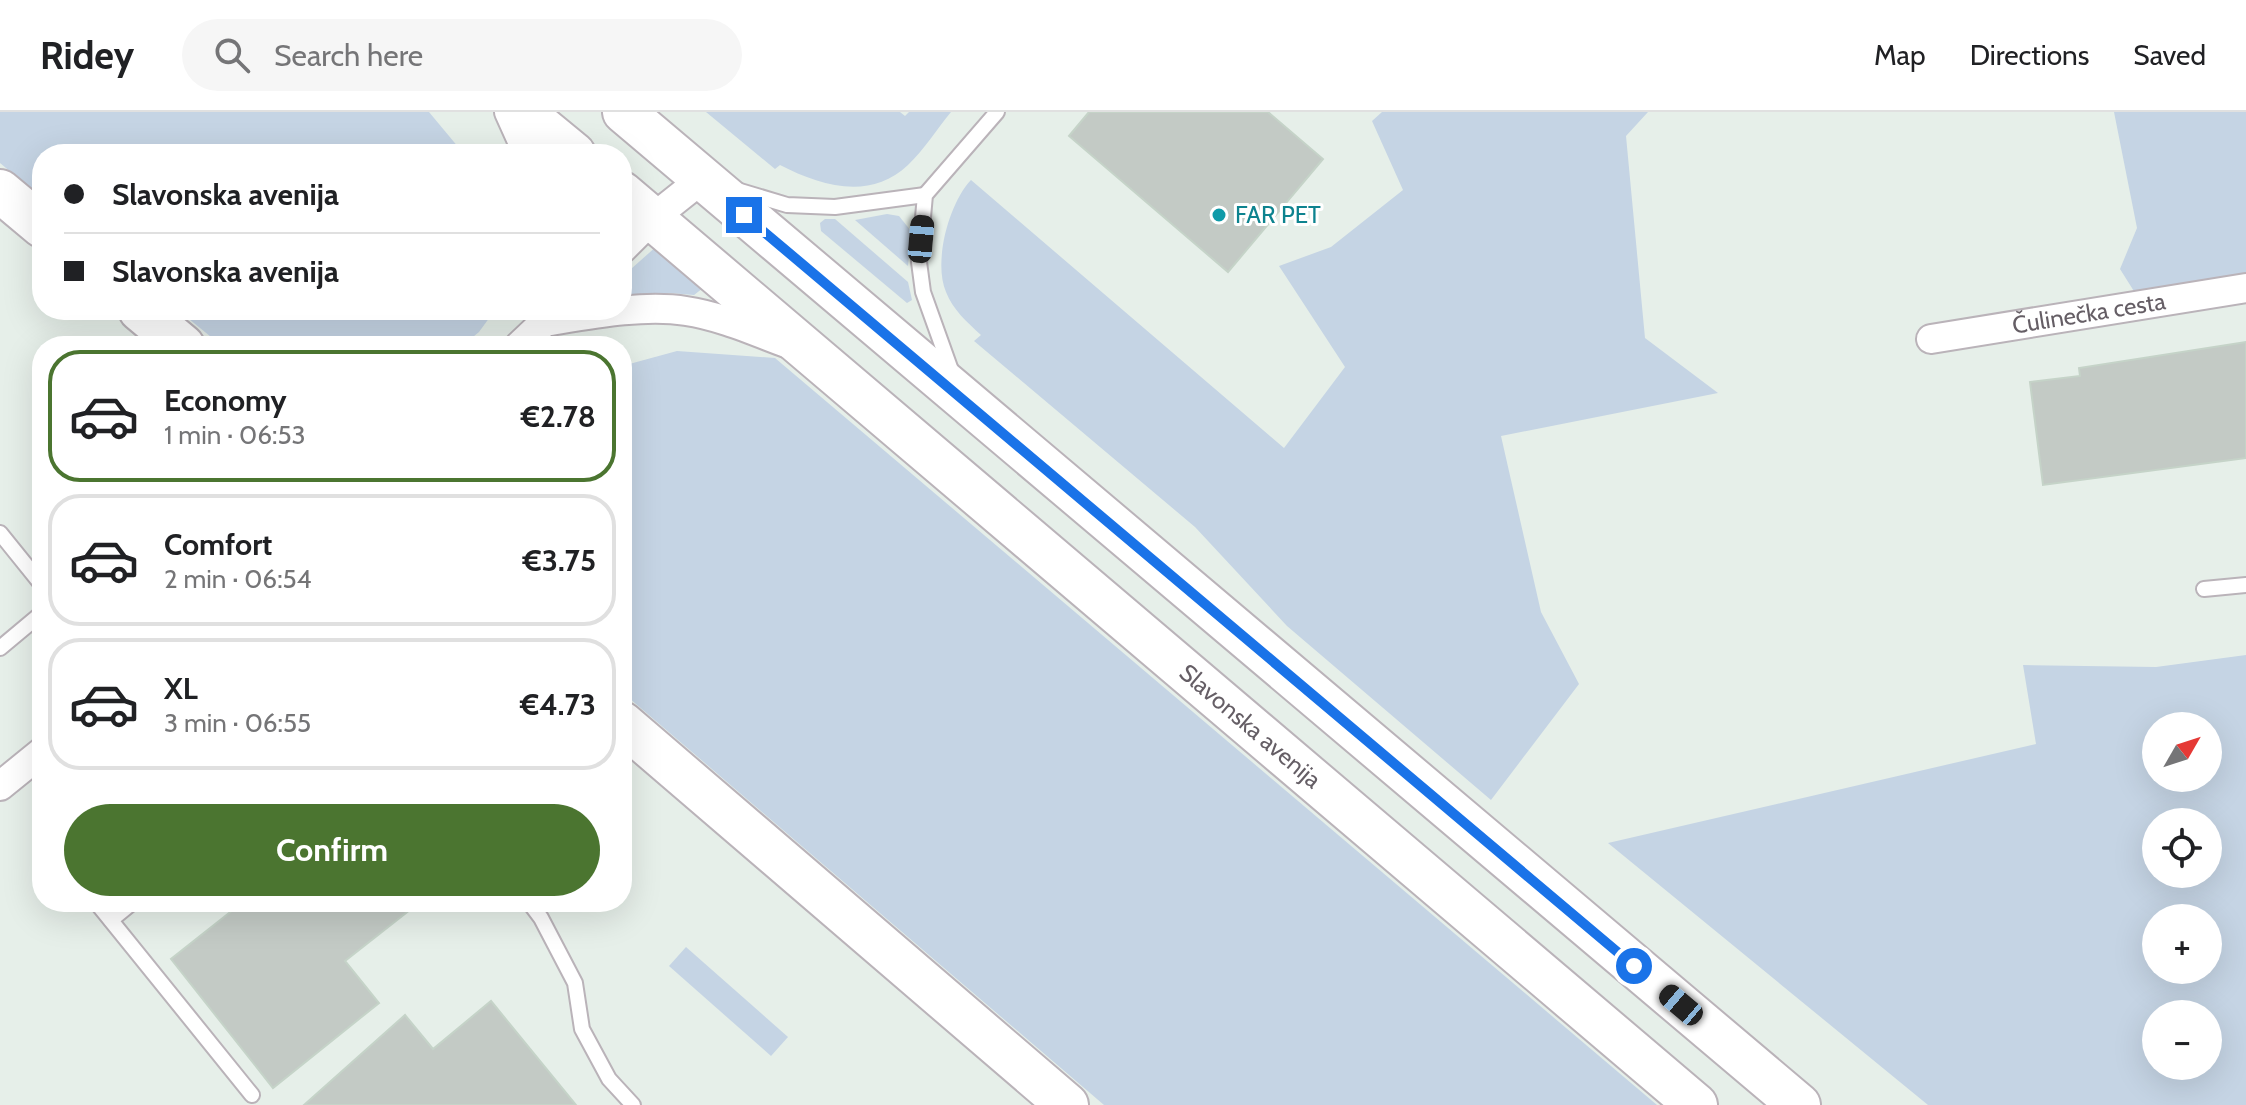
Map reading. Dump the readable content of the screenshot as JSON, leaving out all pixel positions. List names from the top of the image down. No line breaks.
{"streets":{"main road":["Slavonska avenija"],"street":["Čulinečka cesta"]},"places":["FAR PET"],"north":"top right","page":{"header":"Ridey","search":"Search here","nav":["Map","Directions","Saved"],"banner":["Slavonska avenija","Slavonska avenija"],"list":[{"name":"Economy","note":"1 min · 06:53","value":"€2.78"},{"name":"Comfort","note":"2 min · 06:54","value":"€3.75"},{"name":"XL","note":"3 min · 06:55","value":"€4.73"}],"map_buttons":["+","−"],"buttons":"Confirm"}}
